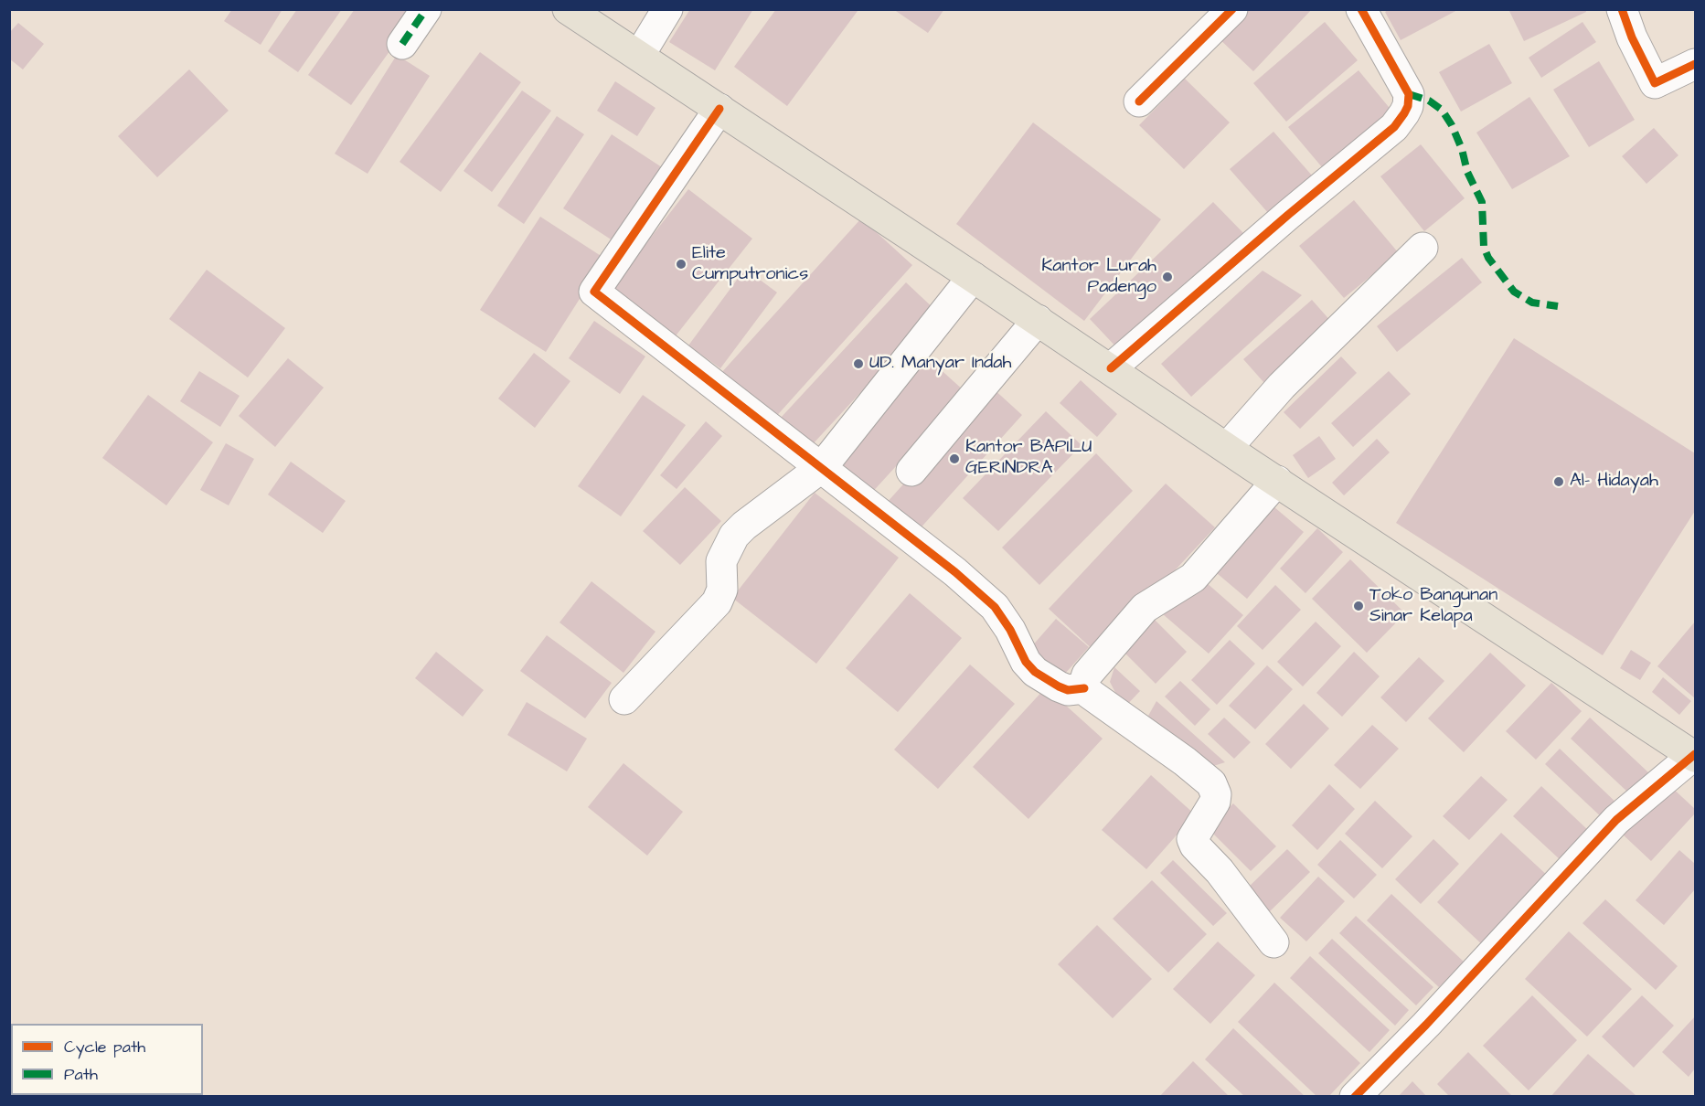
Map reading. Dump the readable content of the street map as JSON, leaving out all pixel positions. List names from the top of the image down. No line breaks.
{"places":["Elite Cumputronics","Kantor Lurah Padengo","UD. Manyar Indah","Kantor BAPILU GERINDRA","Al- Hidayah","Toko Bangunan Sinar Kelapa"],"legend":["Cycle path","Path"]}
